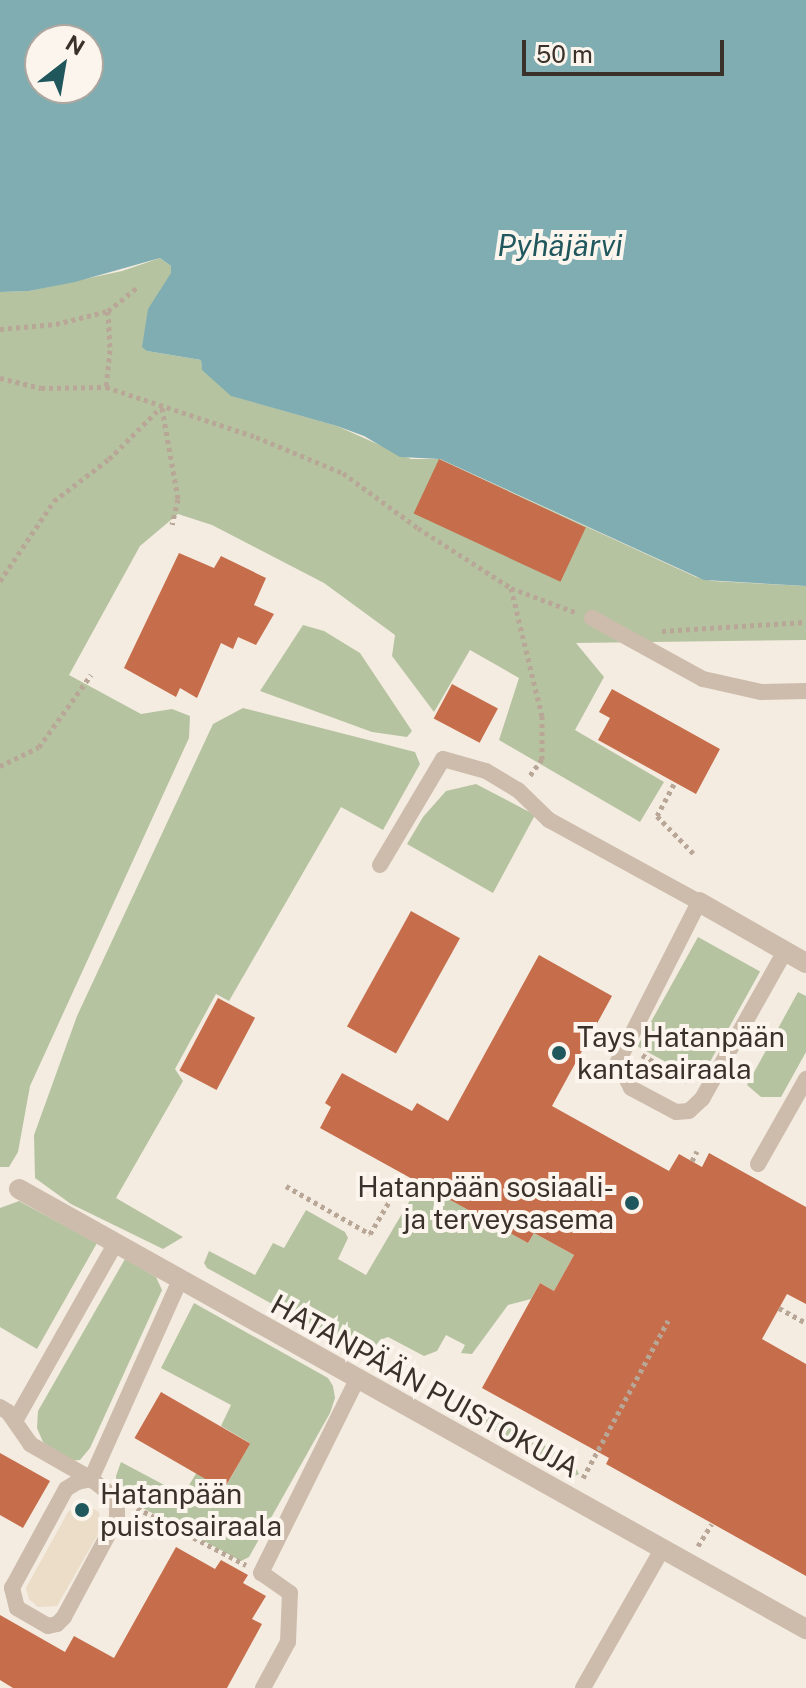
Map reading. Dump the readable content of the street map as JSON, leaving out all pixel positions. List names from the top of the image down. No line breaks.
{"streets":{"street":["HATANPÄÄN PUISTOKUJA"]},"water":["Pyhäjärvi"],"places":["Tays Hatanpään kantasairaala","Hatanpään sosiaali- ja terveysasema","Hatanpään puistosairaala"],"scale_bar":"50 m","north":"top right"}
